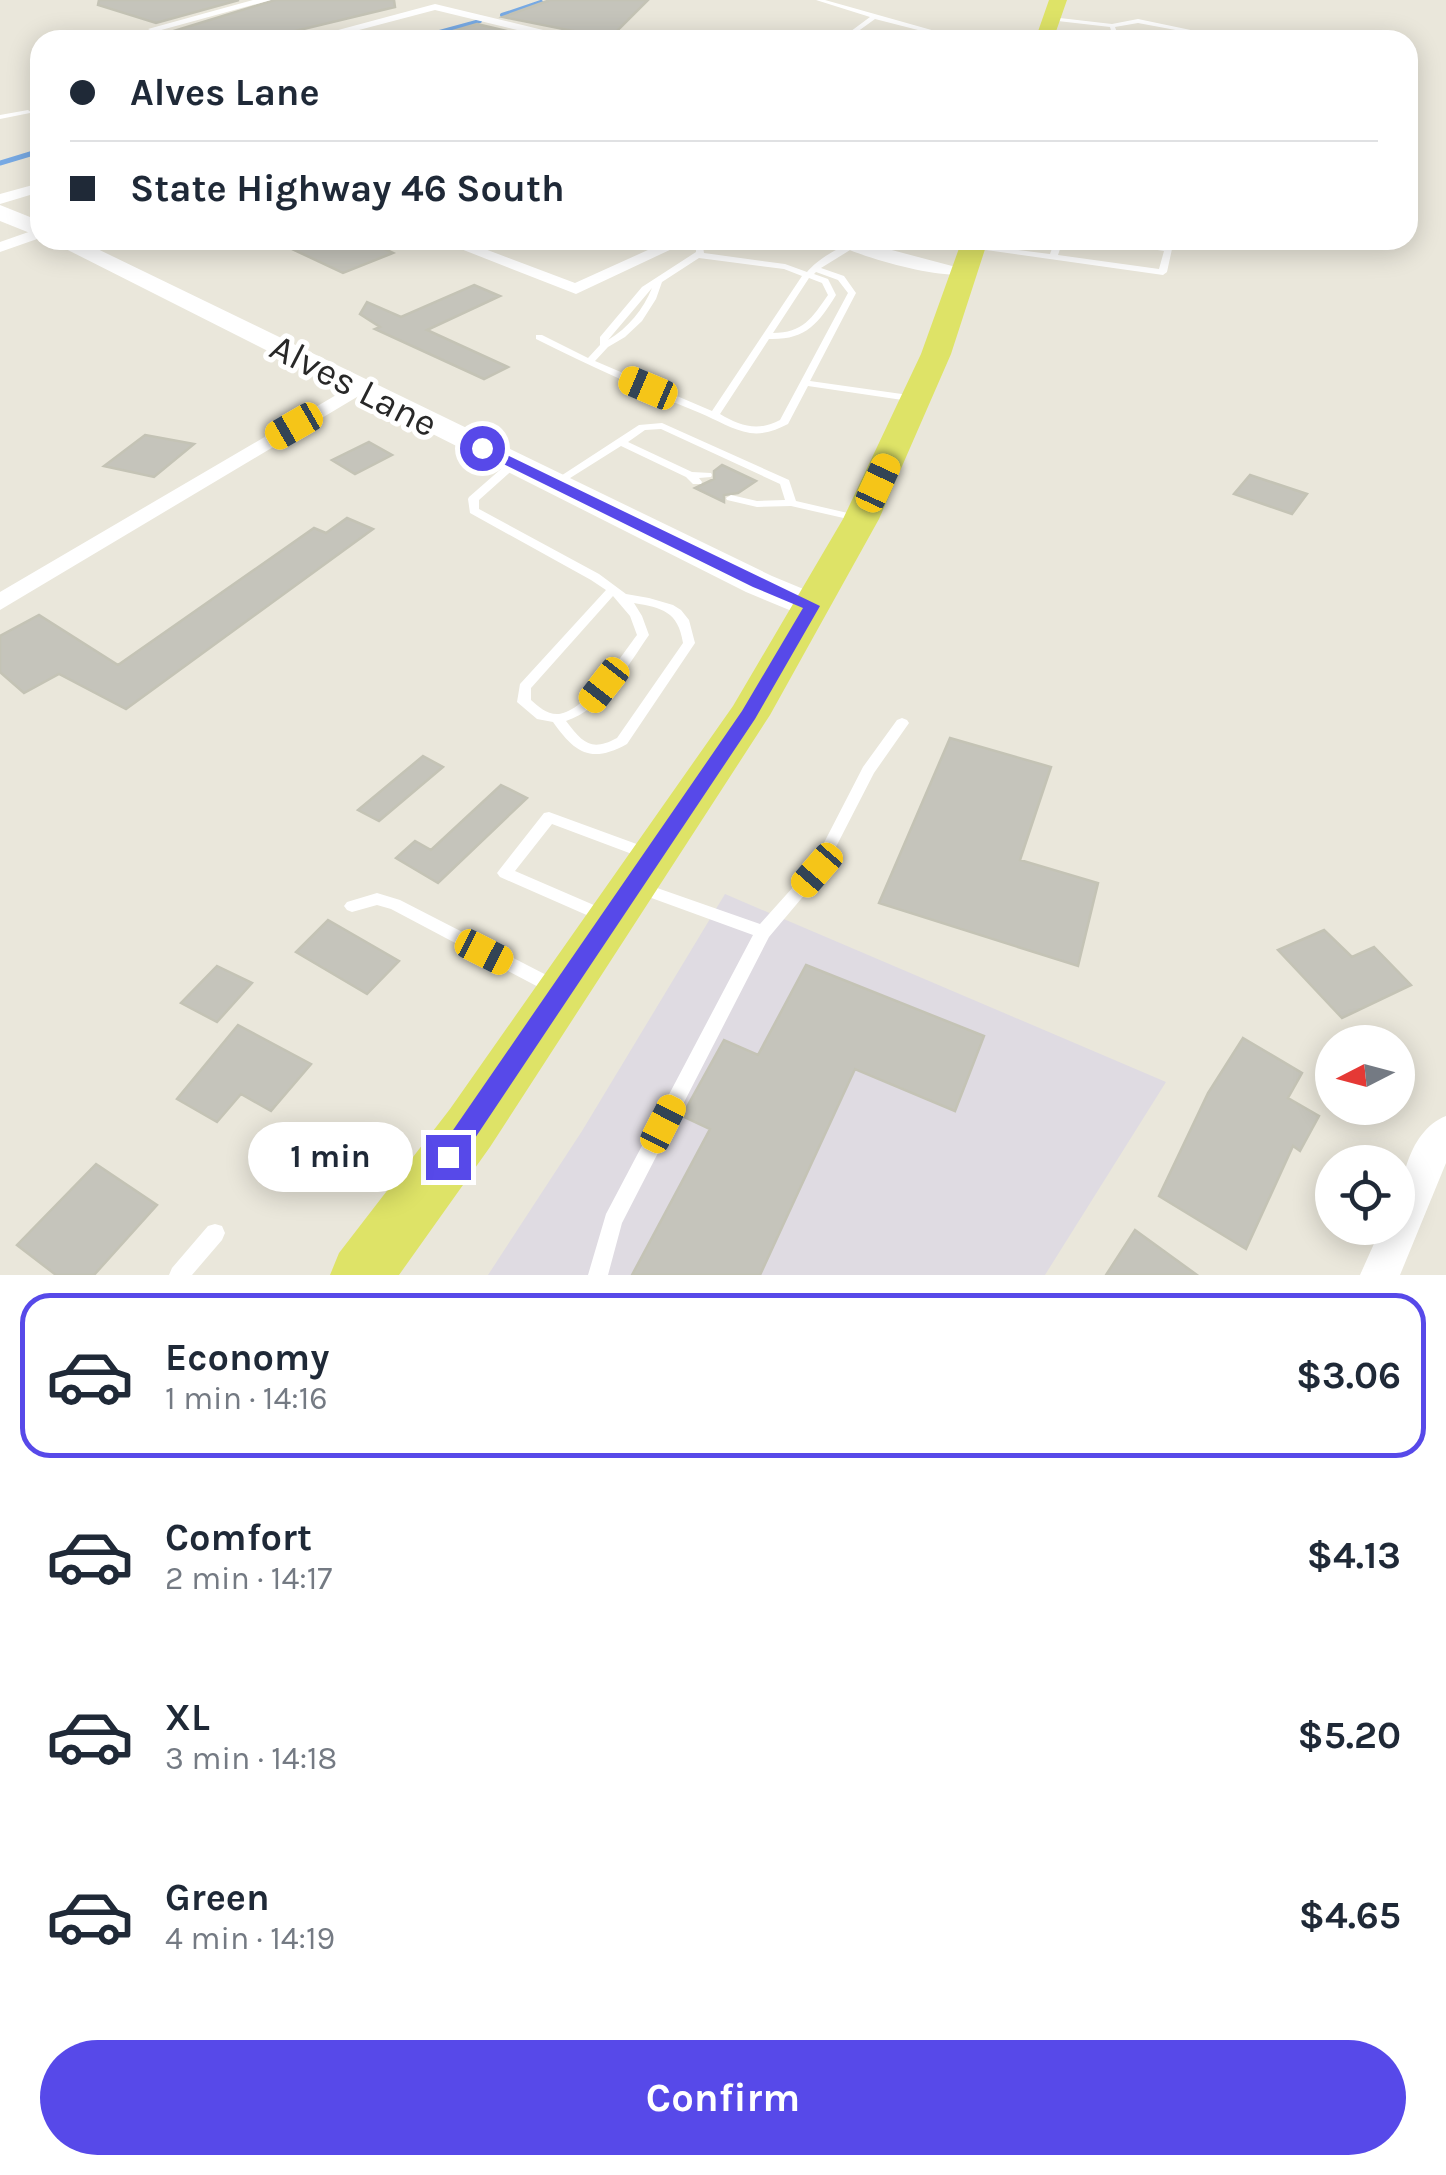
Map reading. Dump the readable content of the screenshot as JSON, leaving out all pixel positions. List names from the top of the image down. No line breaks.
{"streets":{"street":["Alves Lane"]},"north":"left","page":{"banner":["Alves Lane","State Highway 46 South"],"bubble":"1 min","list":[{"name":"Economy","note":"1 min · 14:16","value":"$3.06"},{"name":"Comfort","note":"2 min · 14:17","value":"$4.13"},{"name":"XL","note":"3 min · 14:18","value":"$5.20"},{"name":"Green","note":"4 min · 14:19","value":"$4.65"}],"buttons":"Confirm"}}
